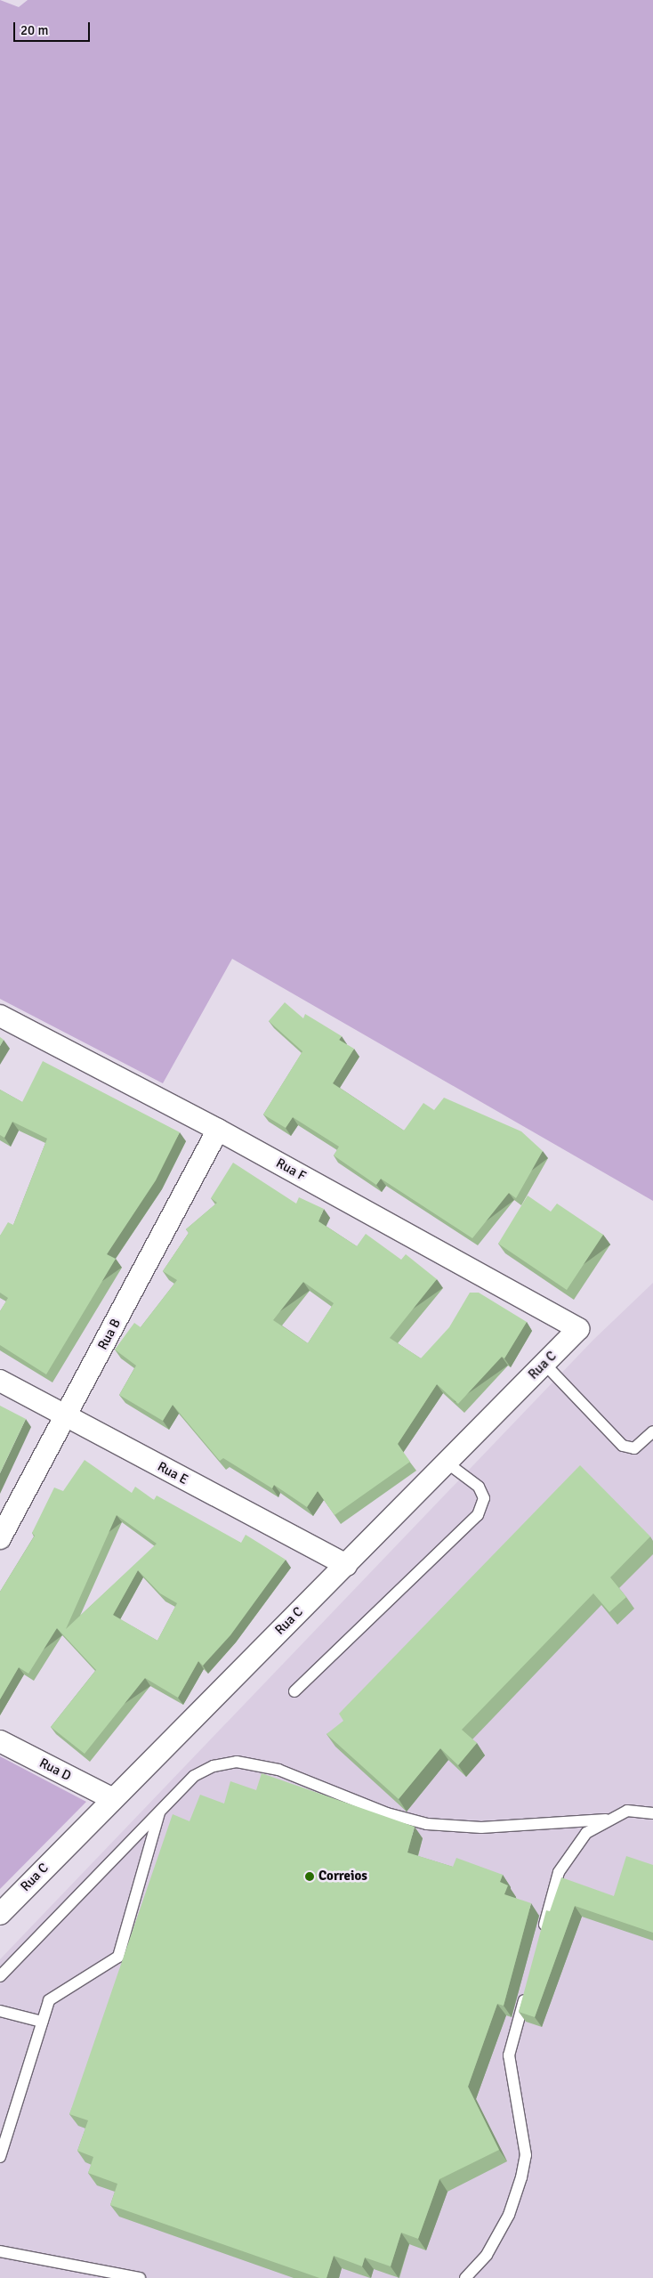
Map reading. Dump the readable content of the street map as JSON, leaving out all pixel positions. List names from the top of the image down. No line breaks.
{"streets":{"street":["Rua F","Rua B","Rua C","Rua E","Rua D"]},"crossings":[["Rua F","Rua B"],["Rua F","Rua C"],["Rua B","Rua E"],["Rua C","Rua E"],["Rua C","Rua D"]],"places":["Correios"],"scale_bar":"20 m"}
